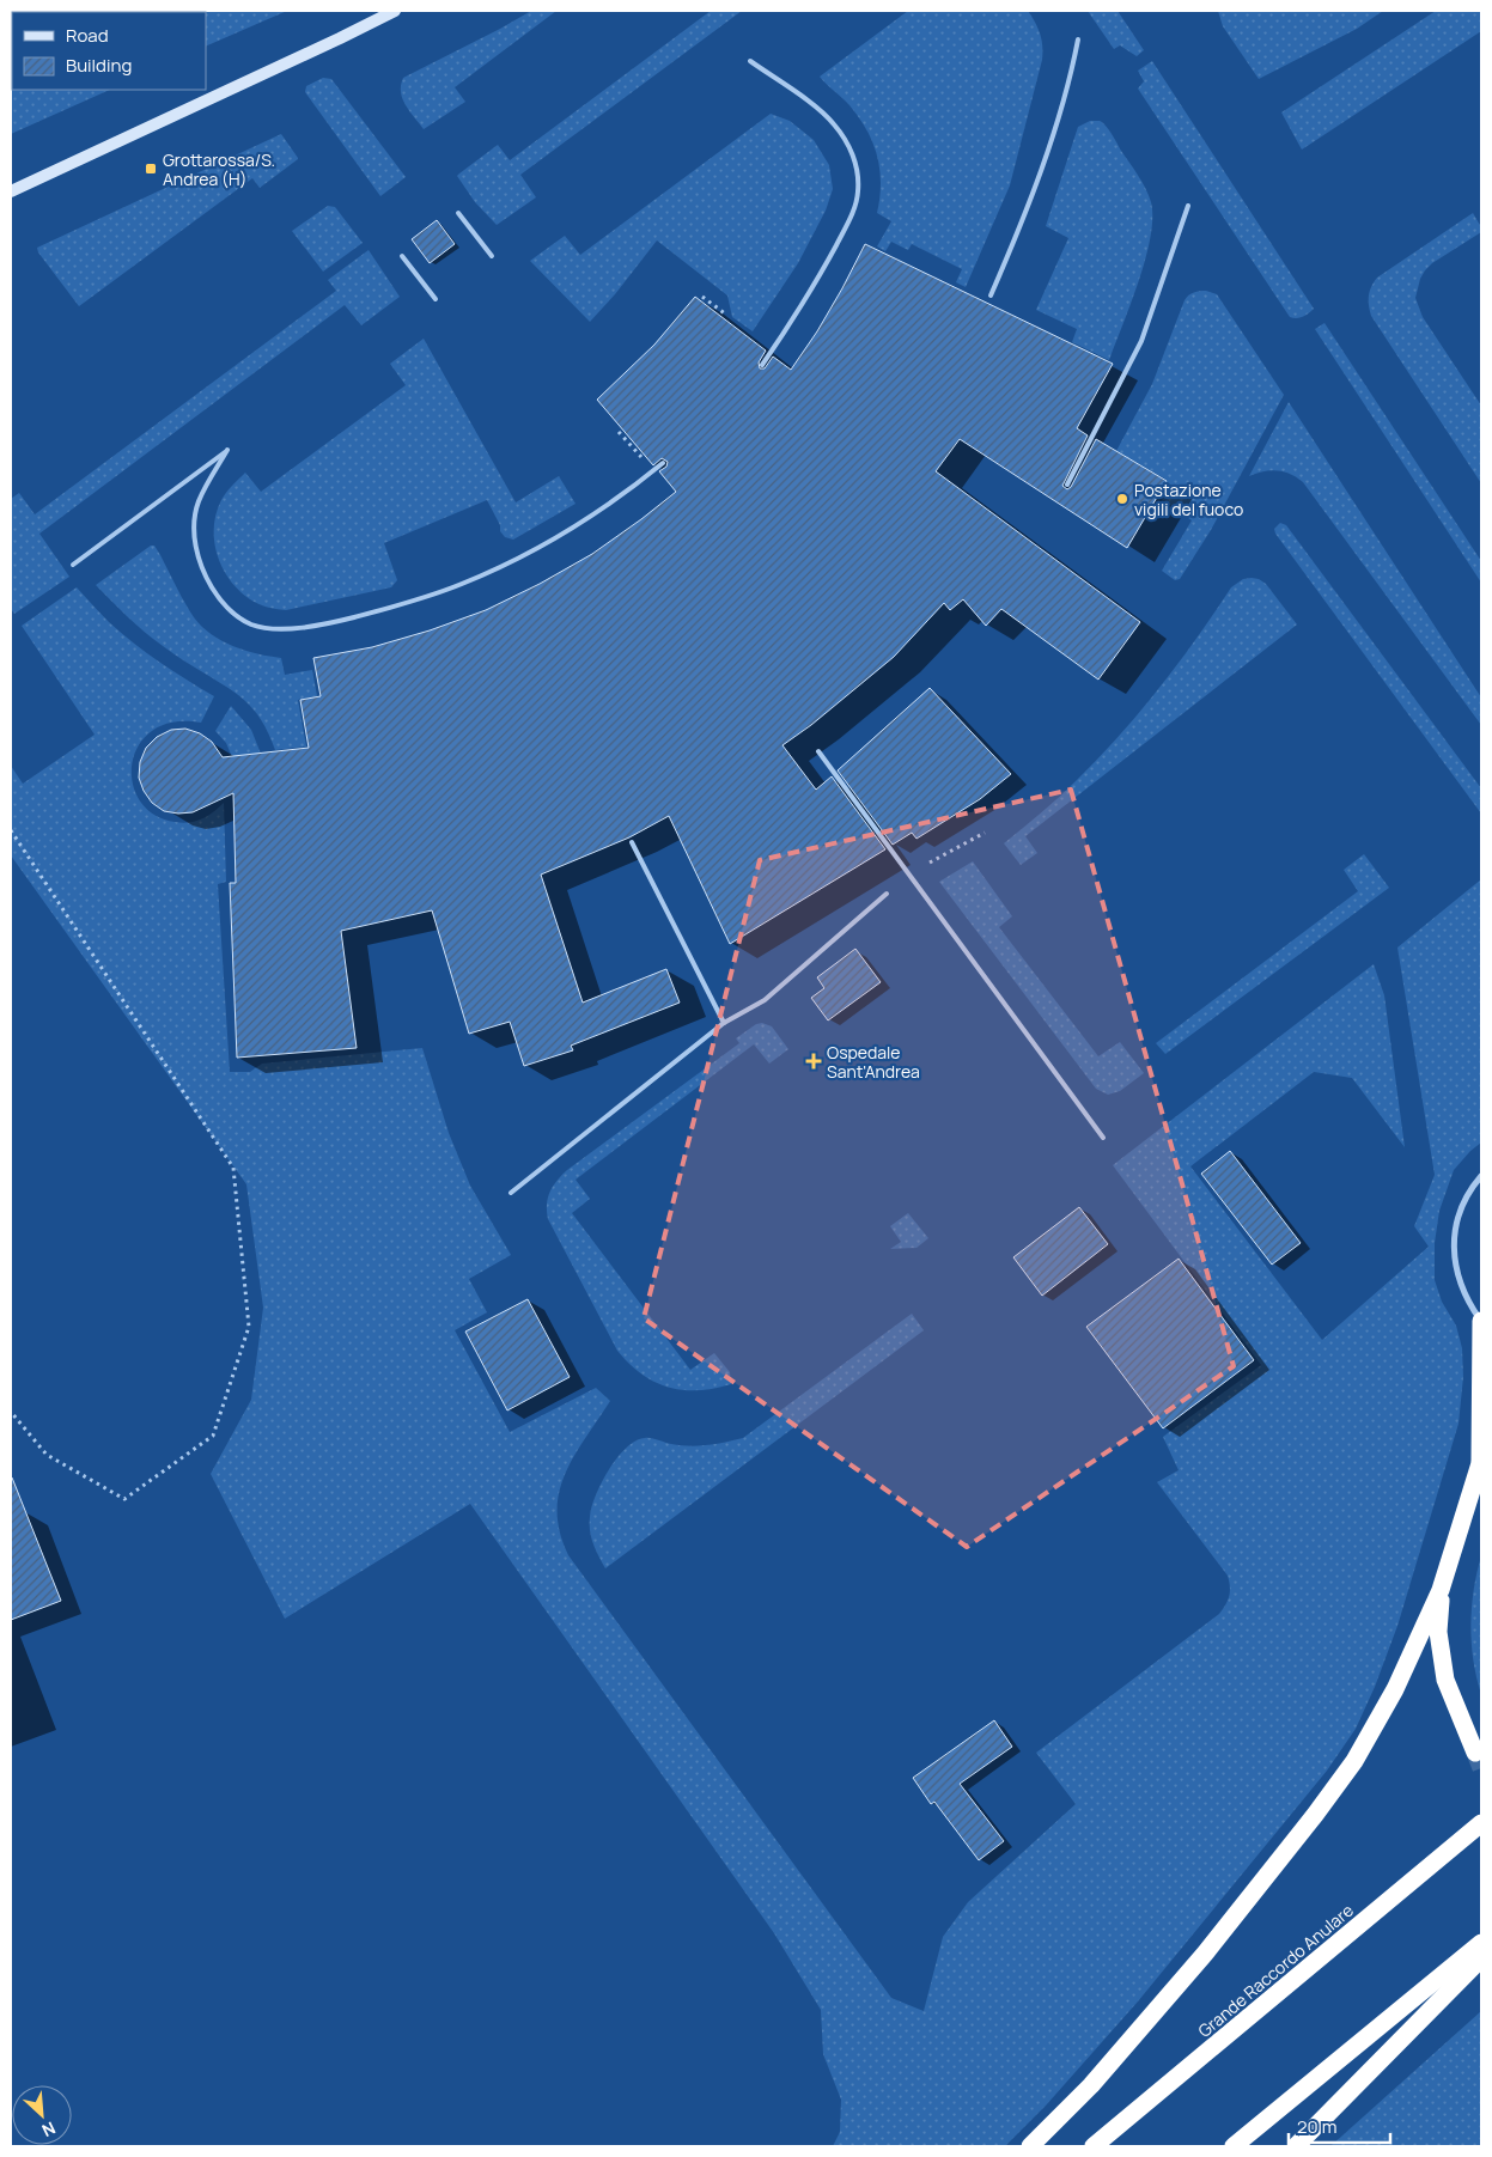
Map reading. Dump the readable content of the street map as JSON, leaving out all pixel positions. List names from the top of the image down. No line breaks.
{"streets":{"highway":["Grande Raccordo Anulare"]},"places":{"transit":["Grottarossa/S. Andrea (H)"],"other":["Postazione vigili del fuoco"],"health":["Ospedale Sant'Andrea"]},"legend":["Road","Building"],"scale_bar":"20 m","north":"bottom right"}
